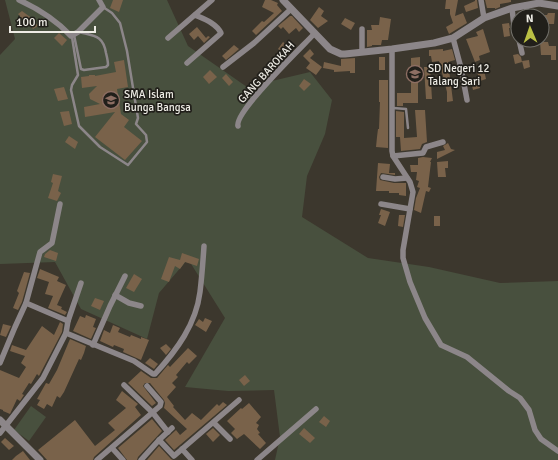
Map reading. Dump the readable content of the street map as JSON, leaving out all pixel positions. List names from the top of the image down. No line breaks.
{"streets":{"street":["GANG BAROKAH"]},"places":{"school or university":["SD Negeri 12 Talang Sari","SMA Islam Bunga Bangsa"]},"scale_bar":"100 m","north":"top"}
